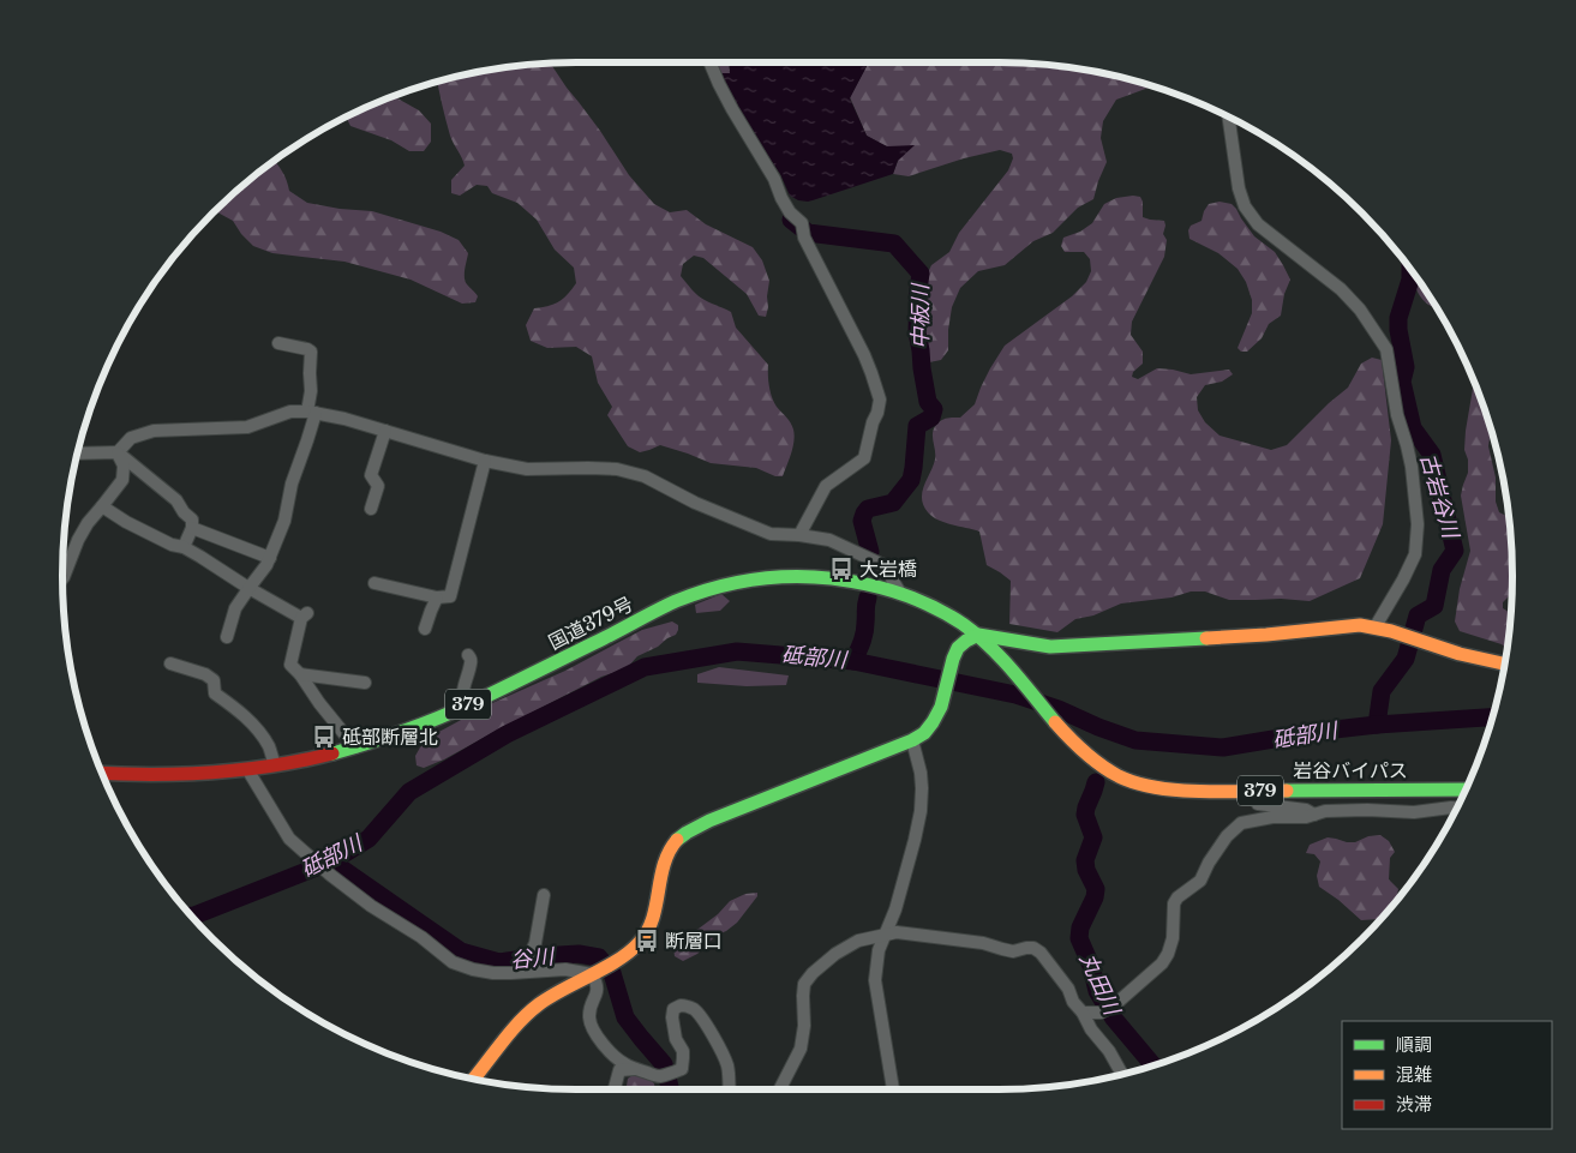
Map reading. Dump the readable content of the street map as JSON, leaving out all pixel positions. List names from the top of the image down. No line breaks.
{"streets":{"main road":["国道379号","379","岩谷バイパス"]},"crossings":[["国道379号","岩谷バイパス"]],"water":["中板川","古岩谷川","砥部川","谷川","丸田川"],"places":{"bus stop":["大岩橋","砥部断層北","断層口"]},"legend":["順調","混雑","渋滞"]}
